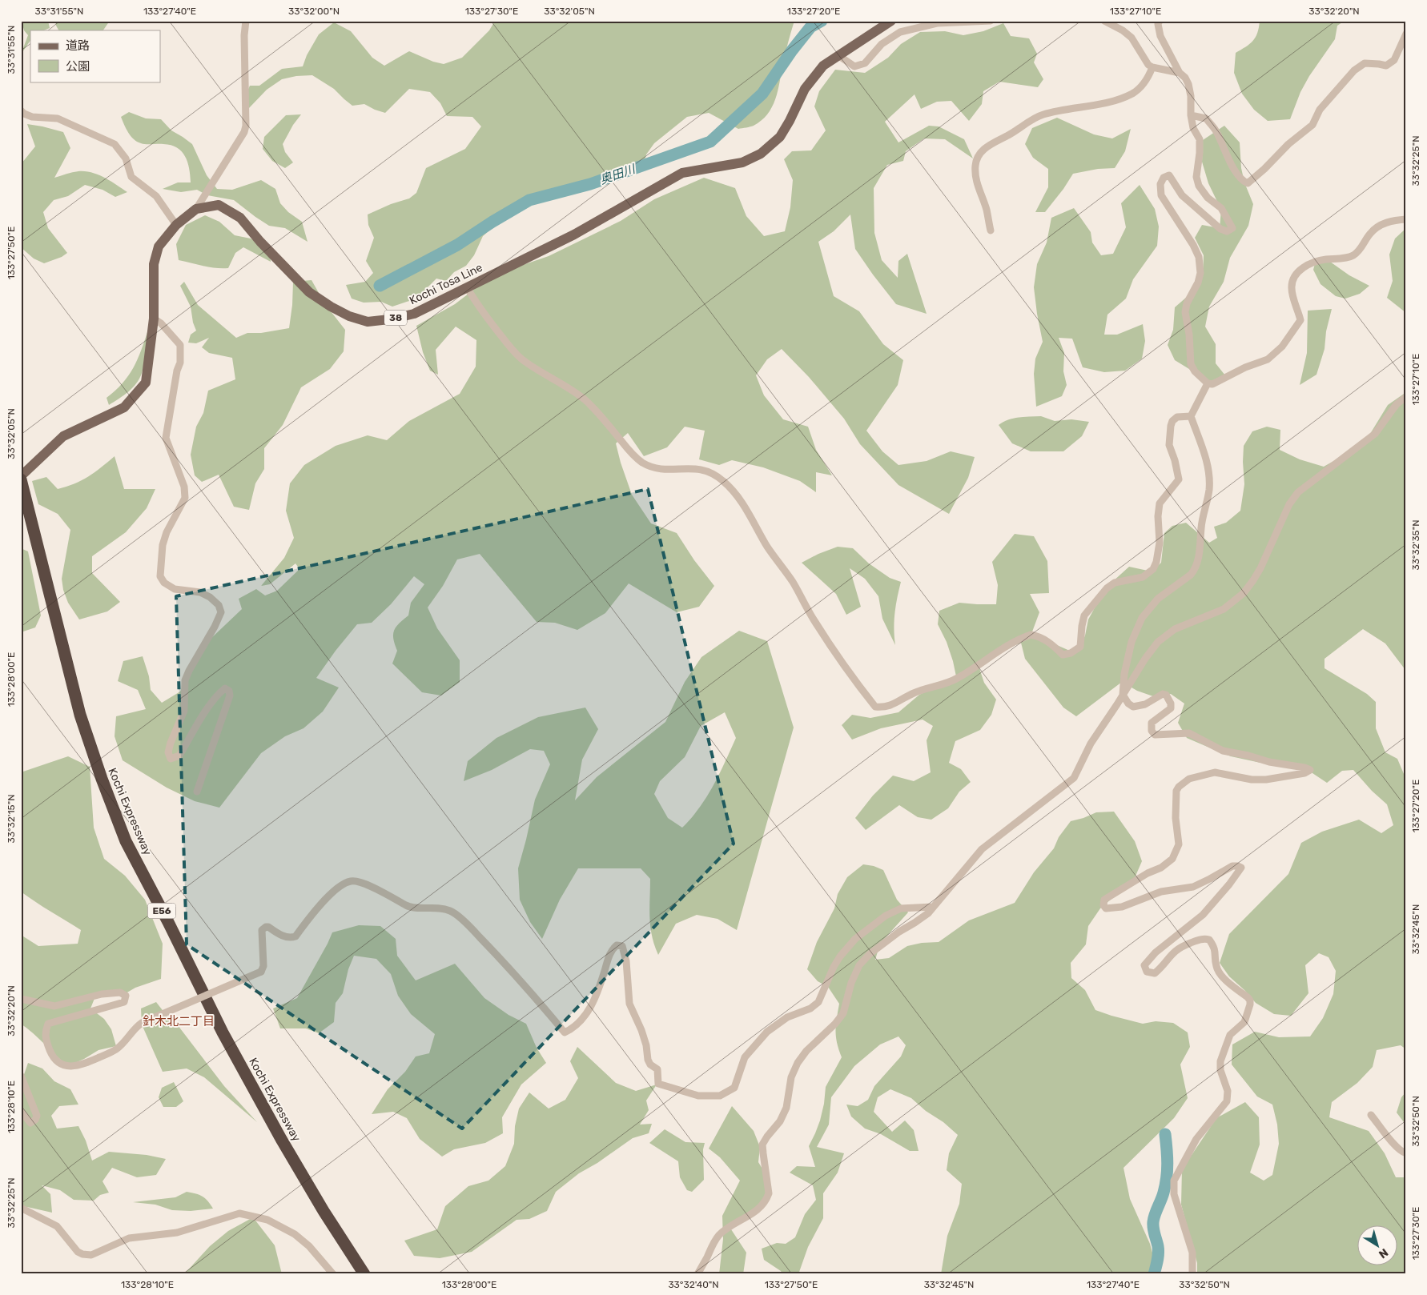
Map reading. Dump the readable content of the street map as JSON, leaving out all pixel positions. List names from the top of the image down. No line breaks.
{"streets":{"highway":["Kochi Expressway","E56"],"main road":["Kochi Tosa Line","38"]},"crossings":[["Kochi Tosa Line","Kochi Expressway"]],"districts":["針木北二丁目"],"water":["奥田川"],"legend":["道路","公園"],"north":"bottom right","coordinates":["33°31'55\"N","133°27'40\"E","33°32'00\"N","133°27'30\"E","33°32'05\"N","133°27'20\"E","133°27'10\"E","33°32'20\"N","33°32'25\"N","133°27'50\"E","33°32'35\"N","133°28'00\"E","33°32'15\"N","33°32'45\"N","133°28'10\"E","33°32'50\"N","33°32'40\"N"]}
